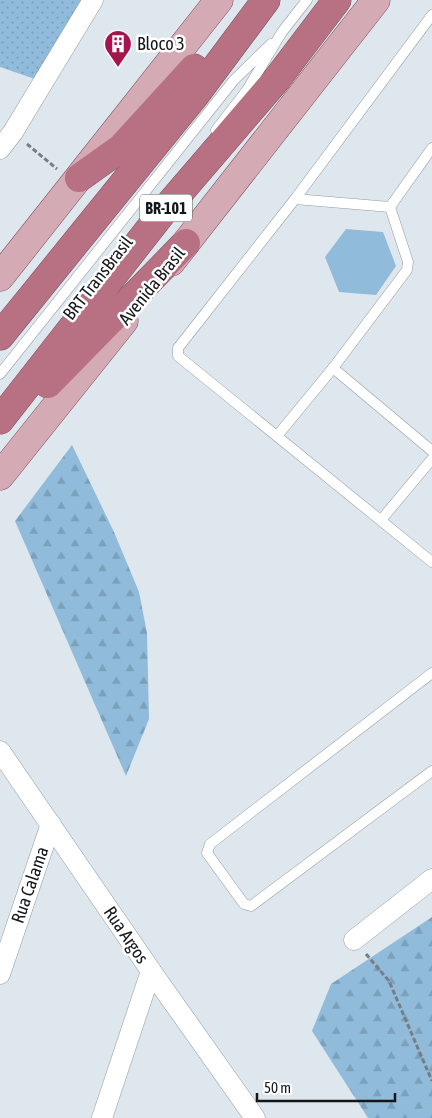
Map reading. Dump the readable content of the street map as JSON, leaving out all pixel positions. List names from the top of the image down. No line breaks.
{"streets":{"highway":["BR-101","Avenida Brasil"],"street":["Rua Calama","Rua Argos"],"lane":["BRT TransBrasil"]},"crossings":[["Rua Calama","Rua Argos"]],"places":{"building":["Bloco 3"]},"scale_bar":"50 m"}
